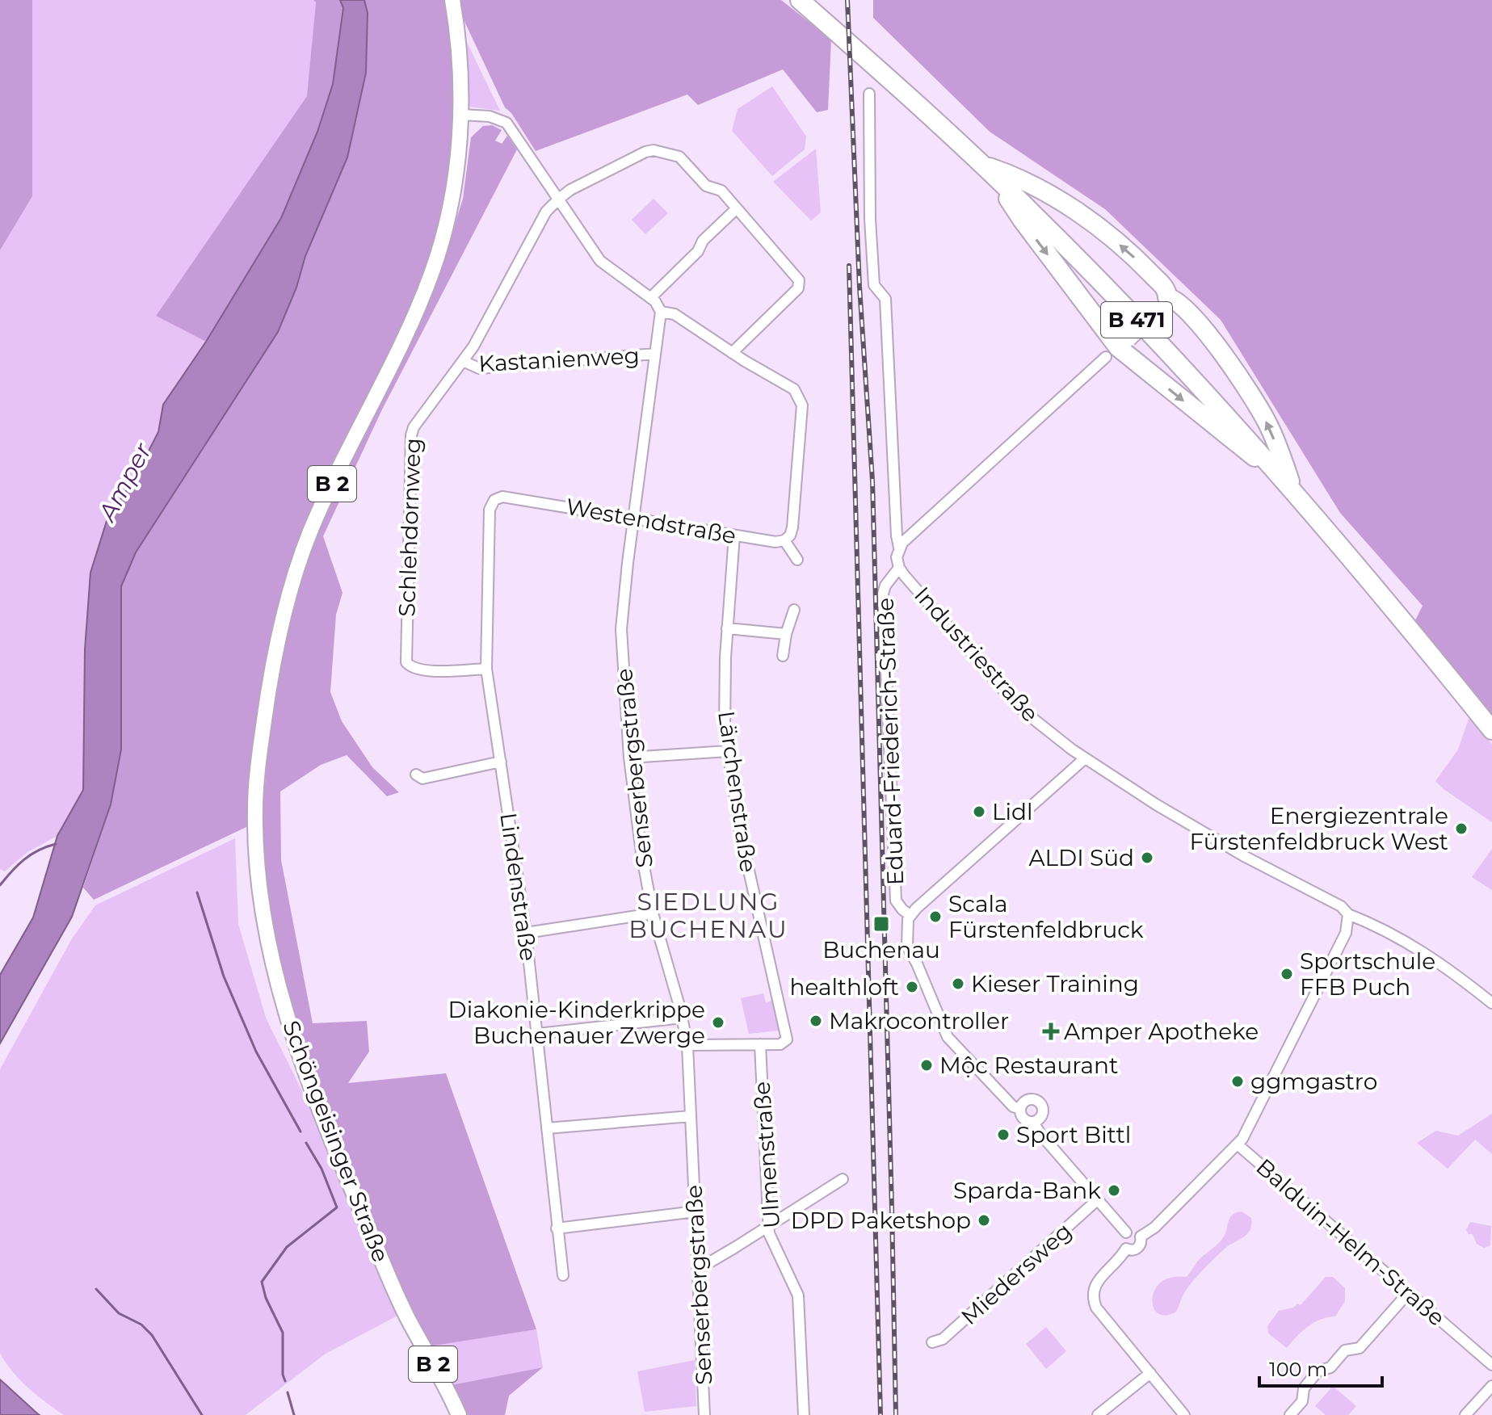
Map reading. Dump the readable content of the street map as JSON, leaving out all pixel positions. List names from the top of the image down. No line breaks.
{"streets":{"highway":["B 471"],"main road":["B 2","Schöngeisinger Straße"],"street":["Kastanienweg","Westendstraße","Schlehdornweg","Industriestraße","Eduard-Friederich-Straße","Senserbergstraße","Lärchenstraße","Lindenstraße","Ulmenstraße","Balduin-Helm-Straße","Miedersweg"]},"crossings":[["Kastanienweg","Schlehdornweg"],["Kastanienweg","Senserbergstraße"],["Westendstraße","Senserbergstraße"],["Westendstraße","Lärchenstraße"],["Westendstraße","Lindenstraße"],["Schlehdornweg","Lindenstraße"],["Industriestraße","Eduard-Friederich-Straße"],["Lärchenstraße","Ulmenstraße"]],"districts":["SIEDLUNG BUCHENAU"],"water":["Amper"],"places":{"other":["Lidl","Energiezentrale Fürstenfeldbruck West","ALDI Süd","Scala Fürstenfeldbruck","Sportschule FFB Puch","Kieser Training","healthloft","Makrocontroller","Diakonie-Kinderkrippe Buchenauer Zwerge","Mộc Restaurant","ggmgastro","Sport Bittl","Sparda-Bank","DPD Paketshop"],"transit":["Buchenau"],"health":["Amper Apotheke"]},"scale_bar":"100 m"}
